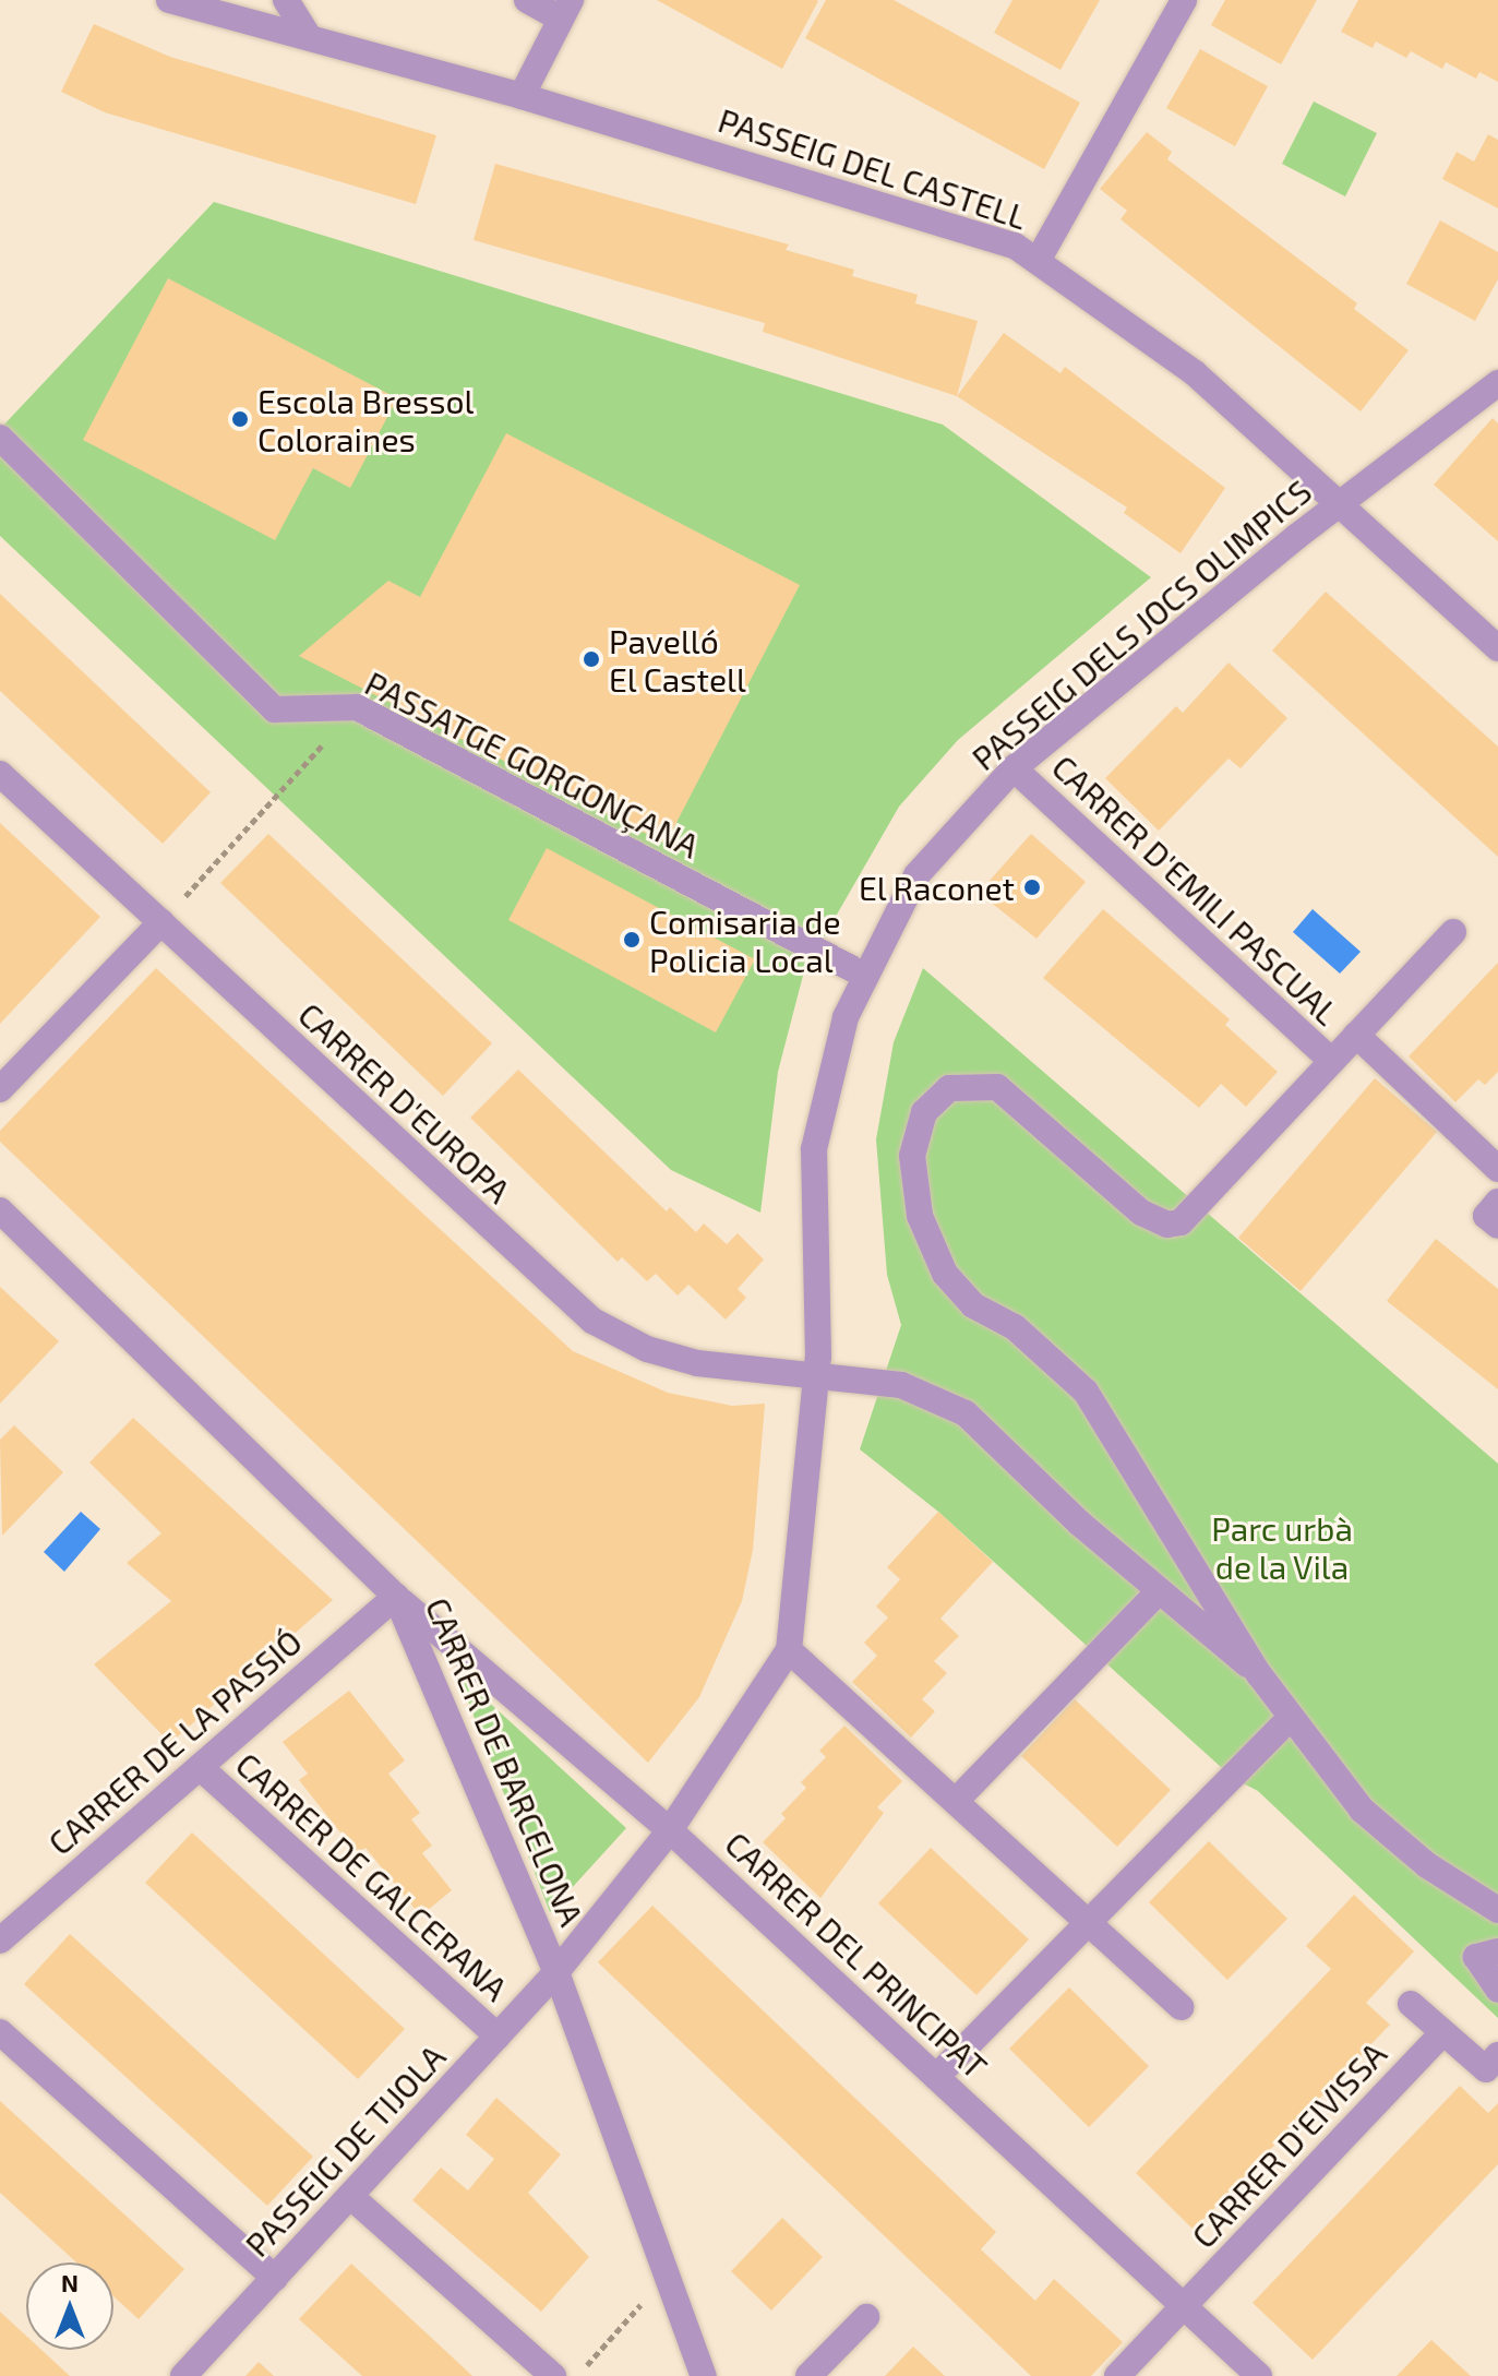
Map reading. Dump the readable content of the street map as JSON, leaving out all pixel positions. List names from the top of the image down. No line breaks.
{"streets":{"street":["PASSEIG DEL CASTELL","PASSEIG DELS JOCS OLIMPICS","PASSATGE GORGONÇANA","CARRER D'EMILI PASCUAL","CARRER D'EUROPA","CARRER DE LA PASSIÓ","CARRER DE BARCELONA","CARRER DE GALCERANA","CARRER DEL PRINCIPAT","CARRER D'EIVISSA","PASSEIG DE TIJOLA"]},"crossings":[["PASSEIG DEL CASTELL","PASSEIG DELS JOCS OLIMPICS"],["PASSEIG DELS JOCS OLIMPICS","PASSATGE GORGONÇANA"],["PASSEIG DELS JOCS OLIMPICS","CARRER D'EMILI PASCUAL"],["PASSEIG DELS JOCS OLIMPICS","CARRER D'EUROPA"],["PASSEIG DELS JOCS OLIMPICS","CARRER DE BARCELONA"],["PASSEIG DELS JOCS OLIMPICS","CARRER DEL PRINCIPAT"],["PASSEIG DELS JOCS OLIMPICS","PASSEIG DE TIJOLA"],["CARRER DE LA PASSIÓ","CARRER DE BARCELONA"],["CARRER DE LA PASSIÓ","CARRER DE GALCERANA"],["CARRER DE LA PASSIÓ","CARRER DEL PRINCIPAT"],["CARRER DE BARCELONA","CARRER DEL PRINCIPAT"],["CARRER DE BARCELONA","PASSEIG DE TIJOLA"],["CARRER DE GALCERANA","PASSEIG DE TIJOLA"],["CARRER DEL PRINCIPAT","CARRER D'EIVISSA"]],"parks":["Parc urbà de la Vila"],"places":["Escola Bressol Coloraines","Pavelló El Castell","El Raconet","Comisaria de Policia Local"],"north":"top"}
